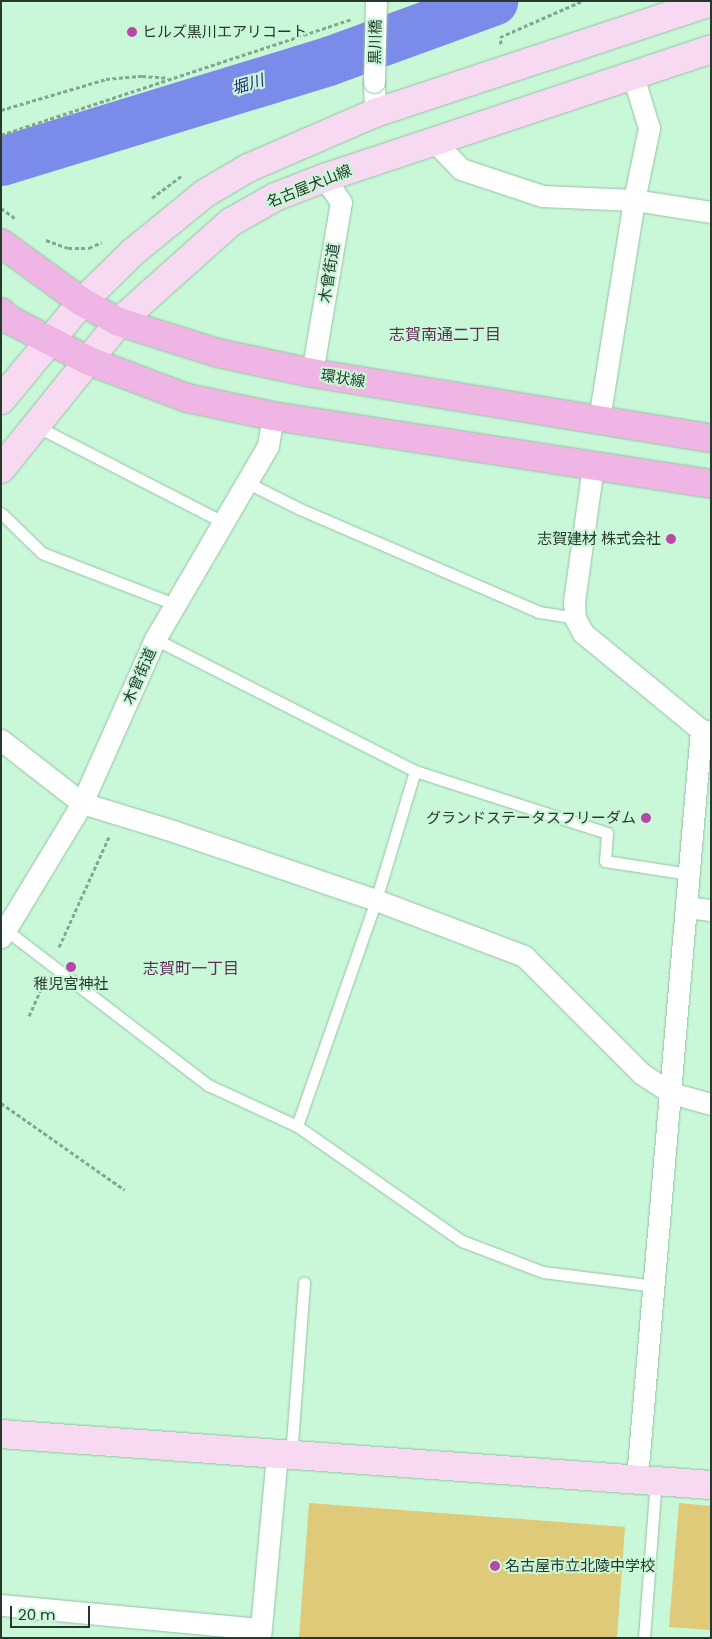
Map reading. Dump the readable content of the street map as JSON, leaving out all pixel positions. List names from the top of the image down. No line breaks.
{"streets":{"main road":["名古屋犬山線","環状線"],"street":["黒川橋","木曾街道"]},"crossings":[["名古屋犬山線","木曾街道"],["名古屋犬山線","環状線"],["木曾街道","環状線"]],"districts":["志賀南通二丁目","志賀町一丁目"],"water":["堀川"],"places":["ヒルズ黒川エアリコート","志賀建材 株式会社","グランドステータスフリーダム","稚児宮神社","名古屋市立北陵中学校"],"scale_bar":"20 m"}
